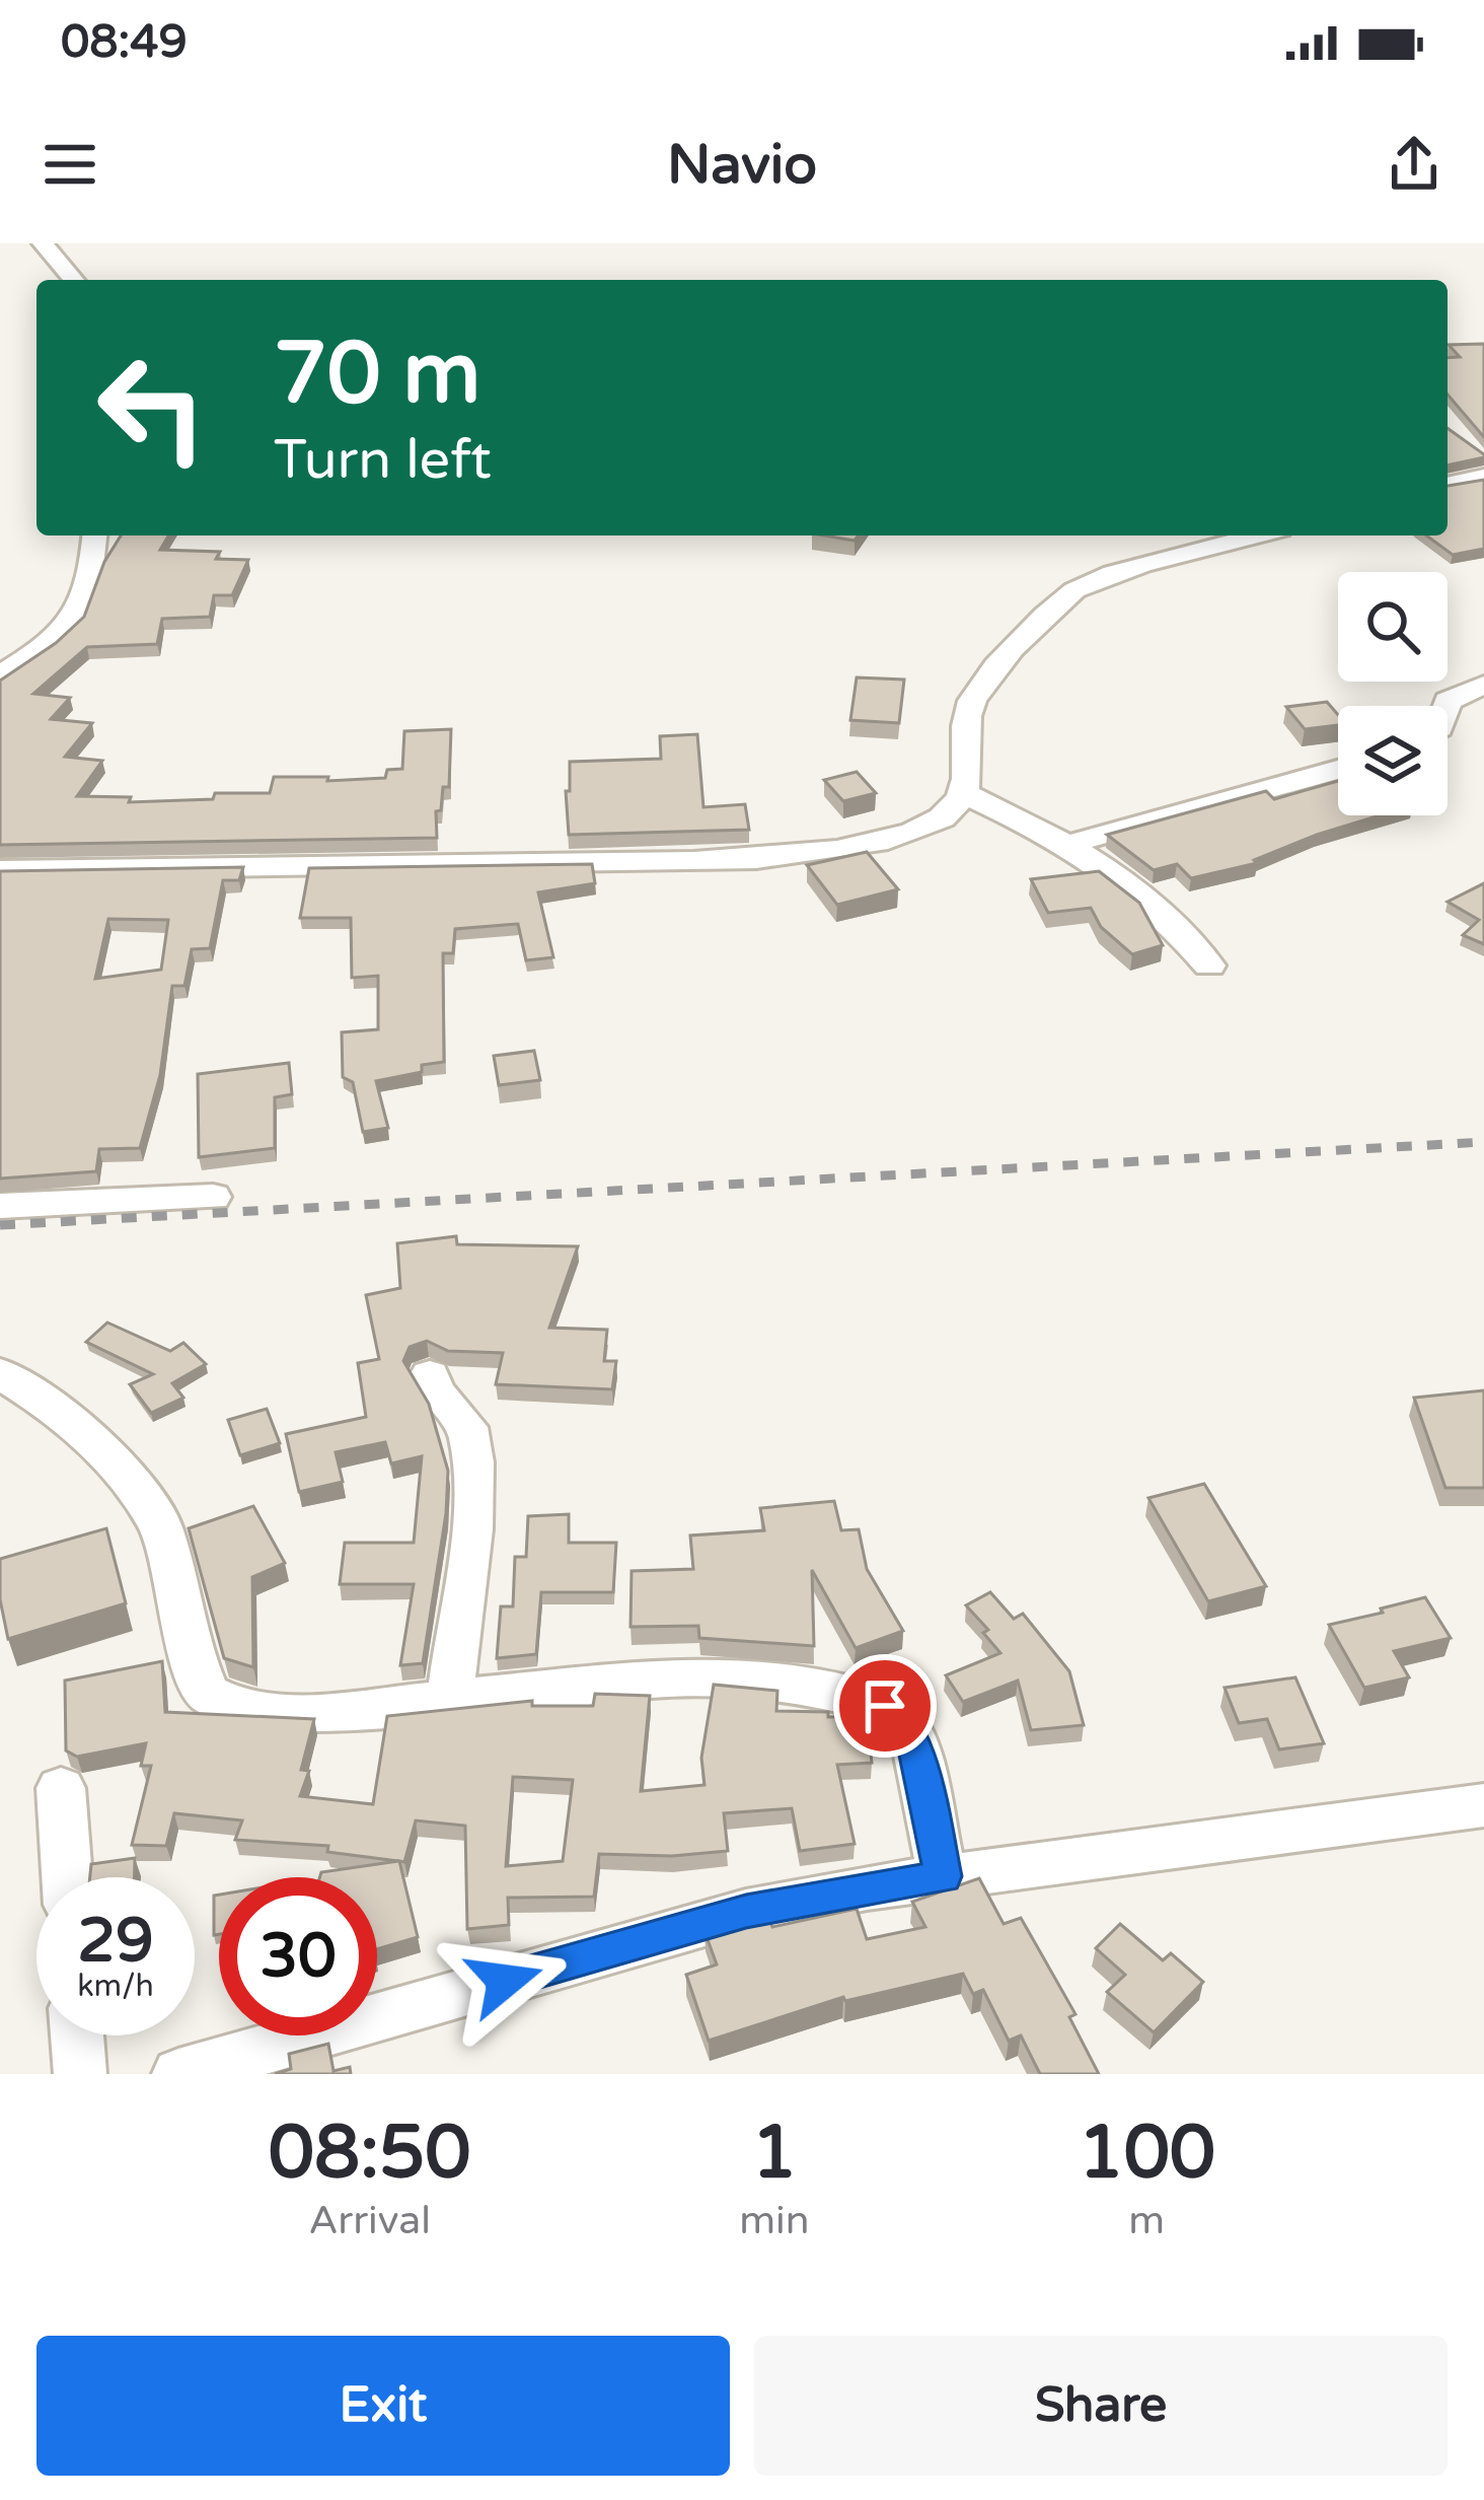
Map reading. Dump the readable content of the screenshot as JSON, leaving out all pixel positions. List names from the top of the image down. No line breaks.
{"page":{"status":"08:49","header":"Navio","turn":["70 m","Turn left"],"speed":"29 km/h","limit":"30","eta":["08:50","Arrival","1","min","100","m"],"buttons":["Exit","Share"]}}
